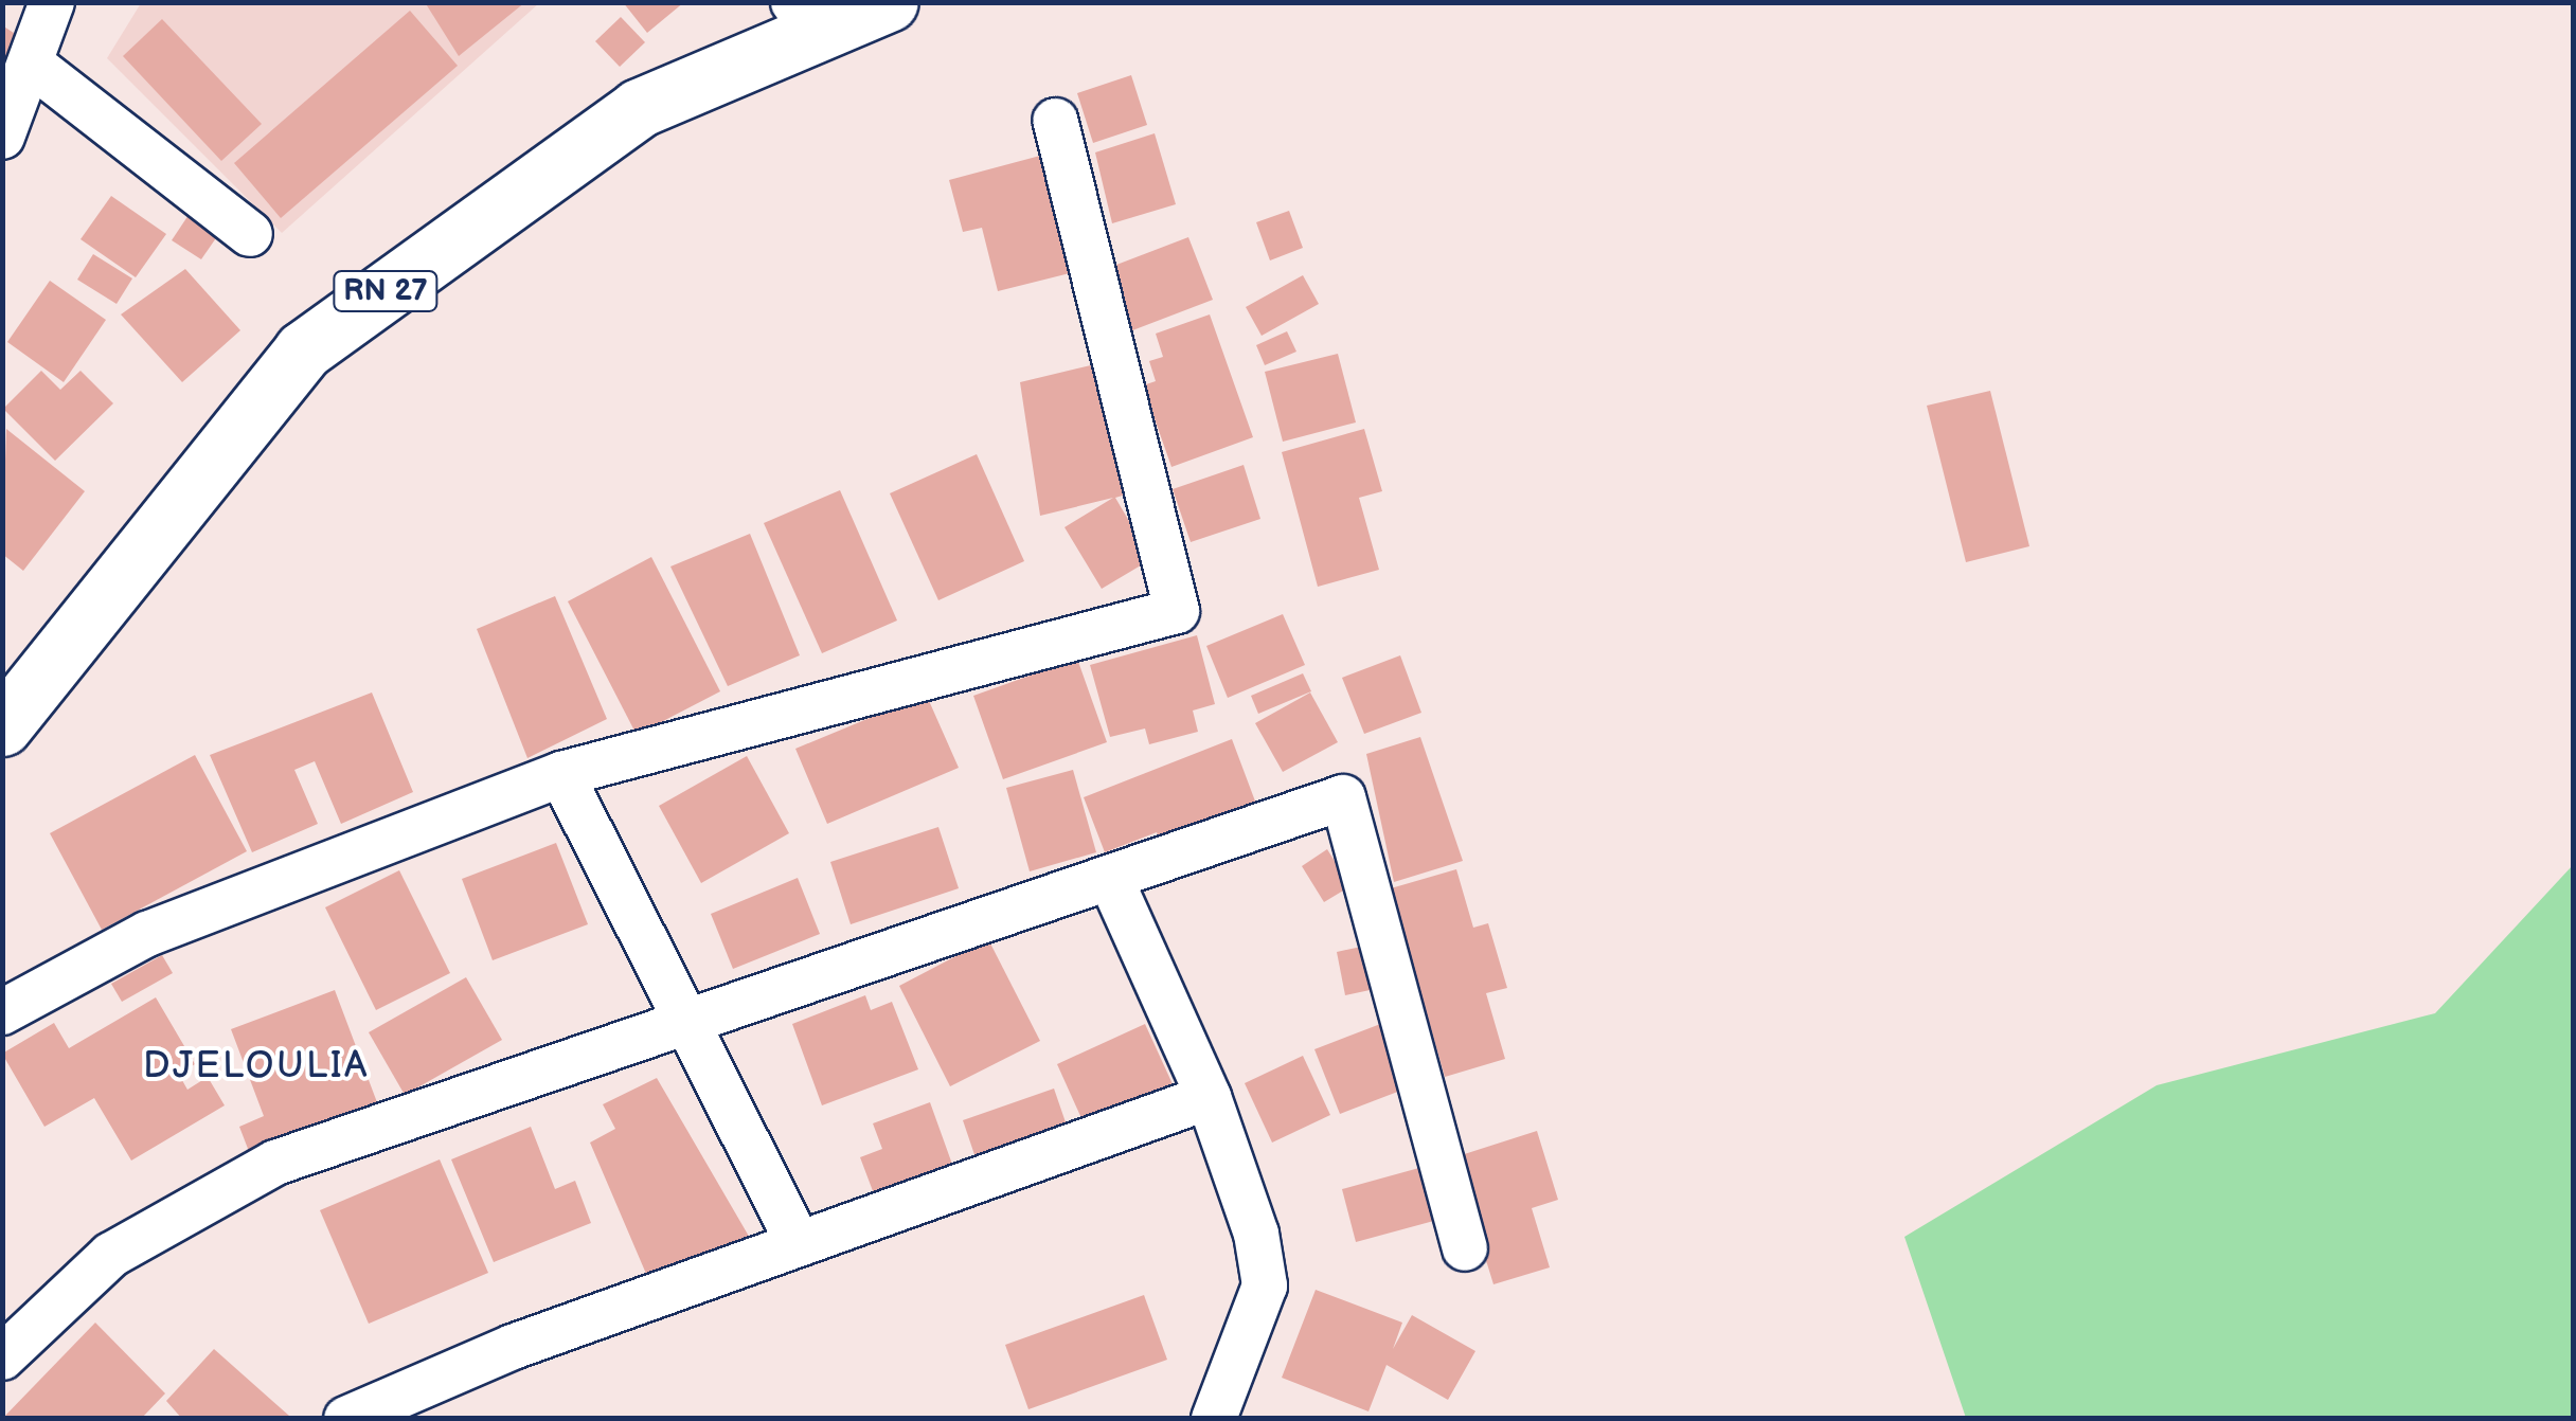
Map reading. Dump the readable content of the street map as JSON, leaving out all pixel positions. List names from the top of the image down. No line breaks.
{"streets":{"main road":["RN 27"]},"districts":["DJELOULIA"]}
